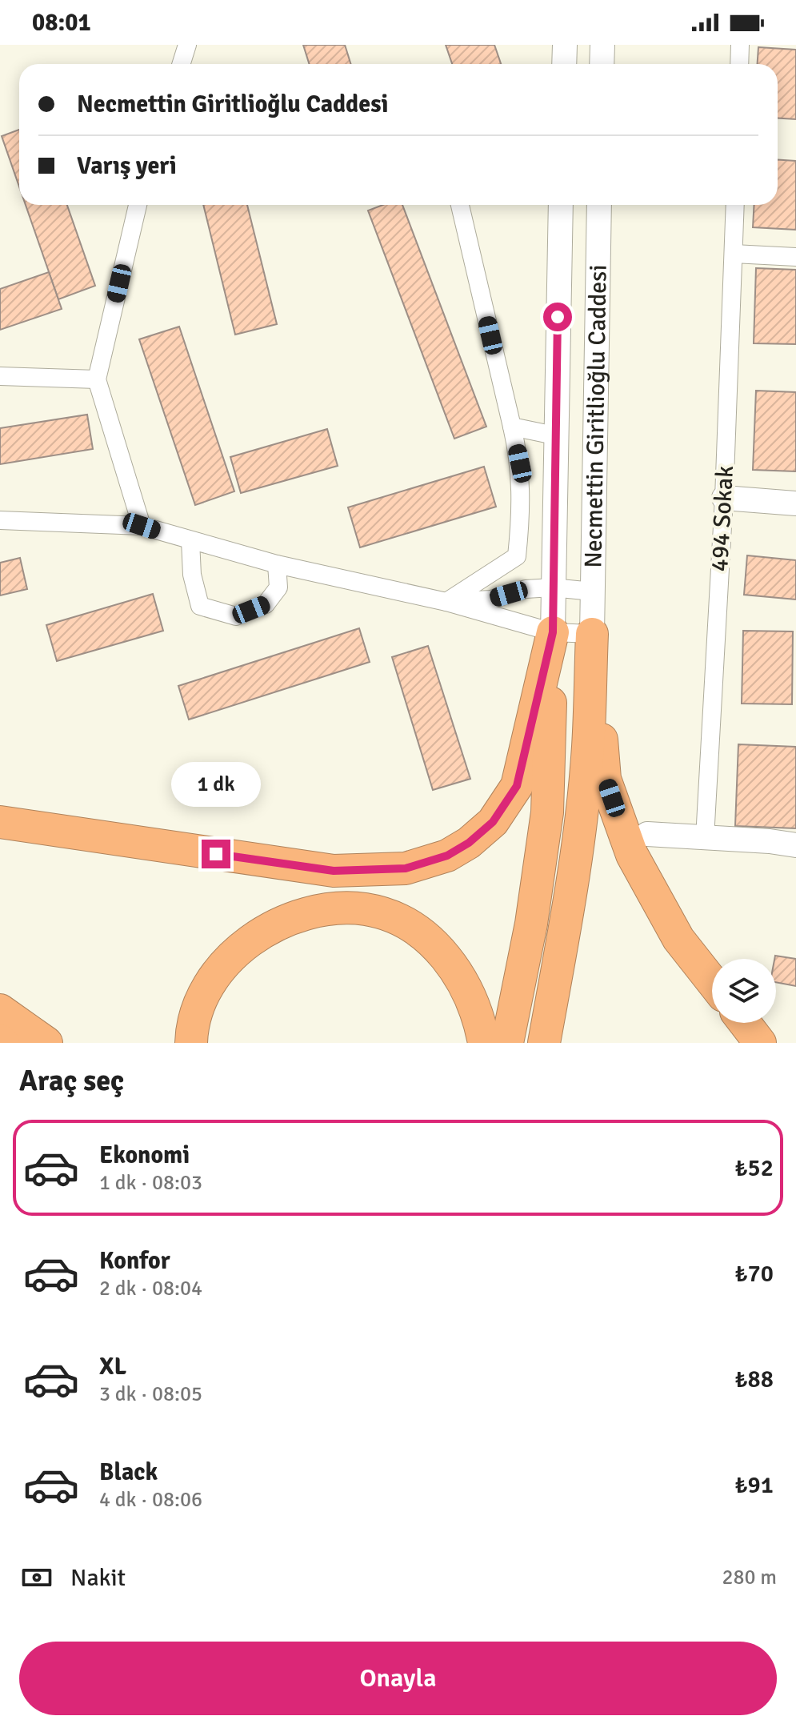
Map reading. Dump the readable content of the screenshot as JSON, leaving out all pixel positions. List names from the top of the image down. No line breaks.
{"streets":{"street":["Necmettin Giritlioğlu Caddesi","494 Sokak"]},"page":{"status":"08:01","banner":["Necmettin Giritlioğlu Caddesi","Varış yeri"],"bubble":"1 dk","heading":"Araç seç","list":[{"name":"Ekonomi","note":"1 dk · 08:03","value":"₺52"},{"name":"Konfor","note":"2 dk · 08:04","value":"₺70"},{"name":"XL","note":"3 dk · 08:05","value":"₺88"},{"name":"Black","note":"4 dk · 08:06","value":"₺91"}],"pay":["Nakit","280 m"],"buttons":"Onayla"}}
